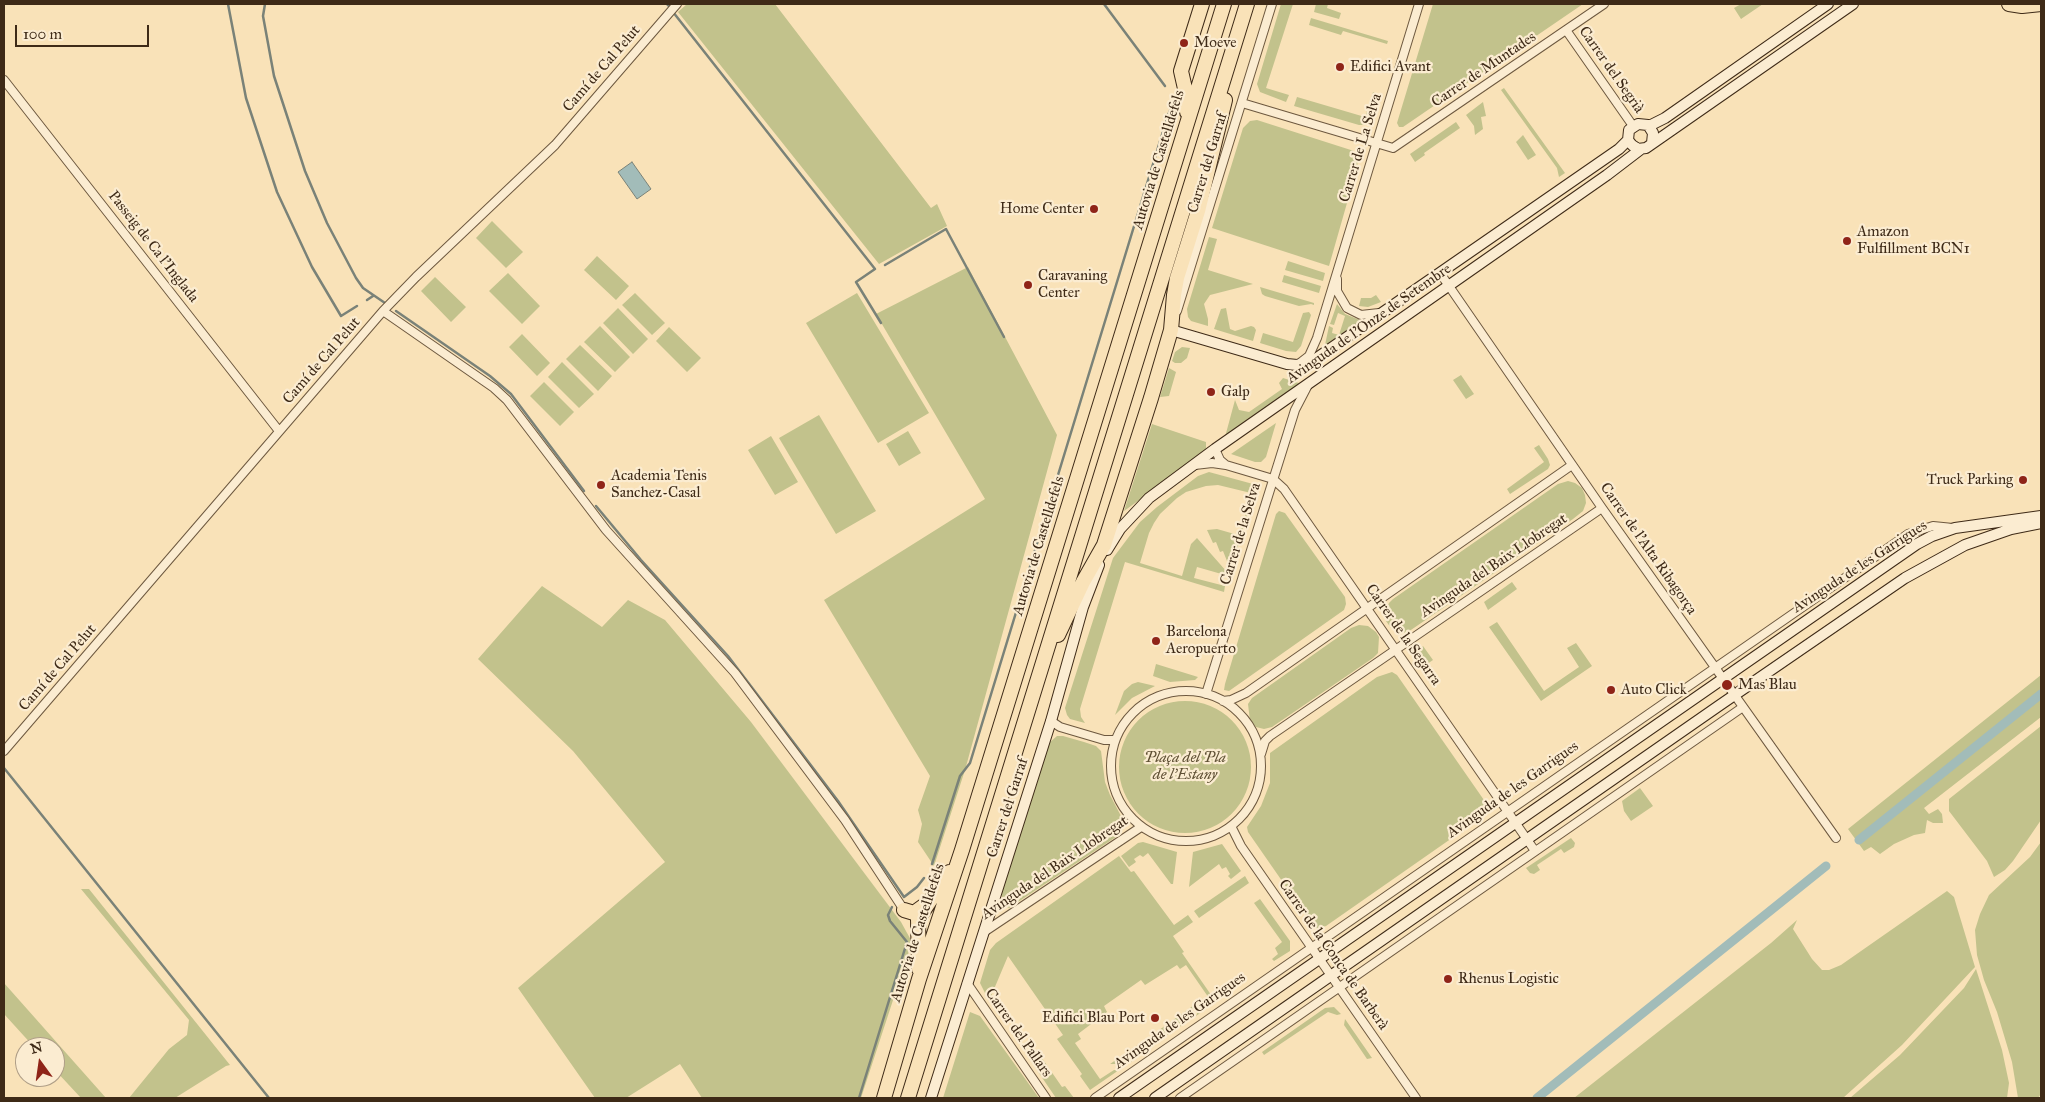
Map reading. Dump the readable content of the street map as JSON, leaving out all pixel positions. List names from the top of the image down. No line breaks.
{"streets":{"highway":["Autovia de Castelldefels"],"main road":["Carrer del Garraf","Avinguda de l'Onze de Setembre","Avinguda de les Garrigues"],"street":["Camí de Cal Pelut","Carrer de Muntades","Carrer del Segrià","Carrer de La Selva","Passeig de Ca l'Inglada","Carrer de la Selva","Carrer de l'Alta Ribagorça","Avinguda del Baix Llobregat","Carrer de la Segarra","Carrer de la Conca de Barberà","Carrer del Pallars"]},"crossings":[["Camí de Cal Pelut","Passeig de Ca l'Inglada"],["Carrer de Muntades","Carrer del Segrià"],["Carrer de Muntades","Carrer de La Selva"],["Carrer de Muntades","Carrer del Garraf"],["Carrer del Segrià","Avinguda de l'Onze de Setembre"],["Carrer de La Selva","Avinguda de l'Onze de Setembre"],["Carrer del Garraf","Avinguda de l'Onze de Setembre"],["Carrer del Garraf","Avinguda del Baix Llobregat"],["Carrer del Garraf","Carrer del Pallars"],["Avinguda de l'Onze de Setembre","Carrer de la Selva"],["Avinguda de l'Onze de Setembre","Carrer de l'Alta Ribagorça"],["Carrer de la Selva","Avinguda del Baix Llobregat"],["Carrer de la Selva","Carrer de la Segarra"],["Carrer de la Selva","Carrer de la Conca de Barberà"],["Carrer de l'Alta Ribagorça","Avinguda del Baix Llobregat"],["Carrer de l'Alta Ribagorça","Avinguda de les Garrigues"],["Avinguda del Baix Llobregat","Carrer de la Segarra"],["Avinguda del Baix Llobregat","Carrer de la Conca de Barberà"],["Avinguda de les Garrigues","Carrer de la Segarra"],["Avinguda de les Garrigues","Carrer de la Conca de Barberà"]],"parks":["Plaça del Pla de l'Estany"],"places":["Moeve","Edifici Avant","Home Center","Amazon Fulfillment BCN1","Caravaning Center","Galp","Truck Parking","Academia Tenis Sanchez-Casal","Barcelona Aeropuerto","Mas Blau","Auto Click","Rhenus Logistic","Edifici Blau Port"],"scale_bar":"100 m","north":"top"}
